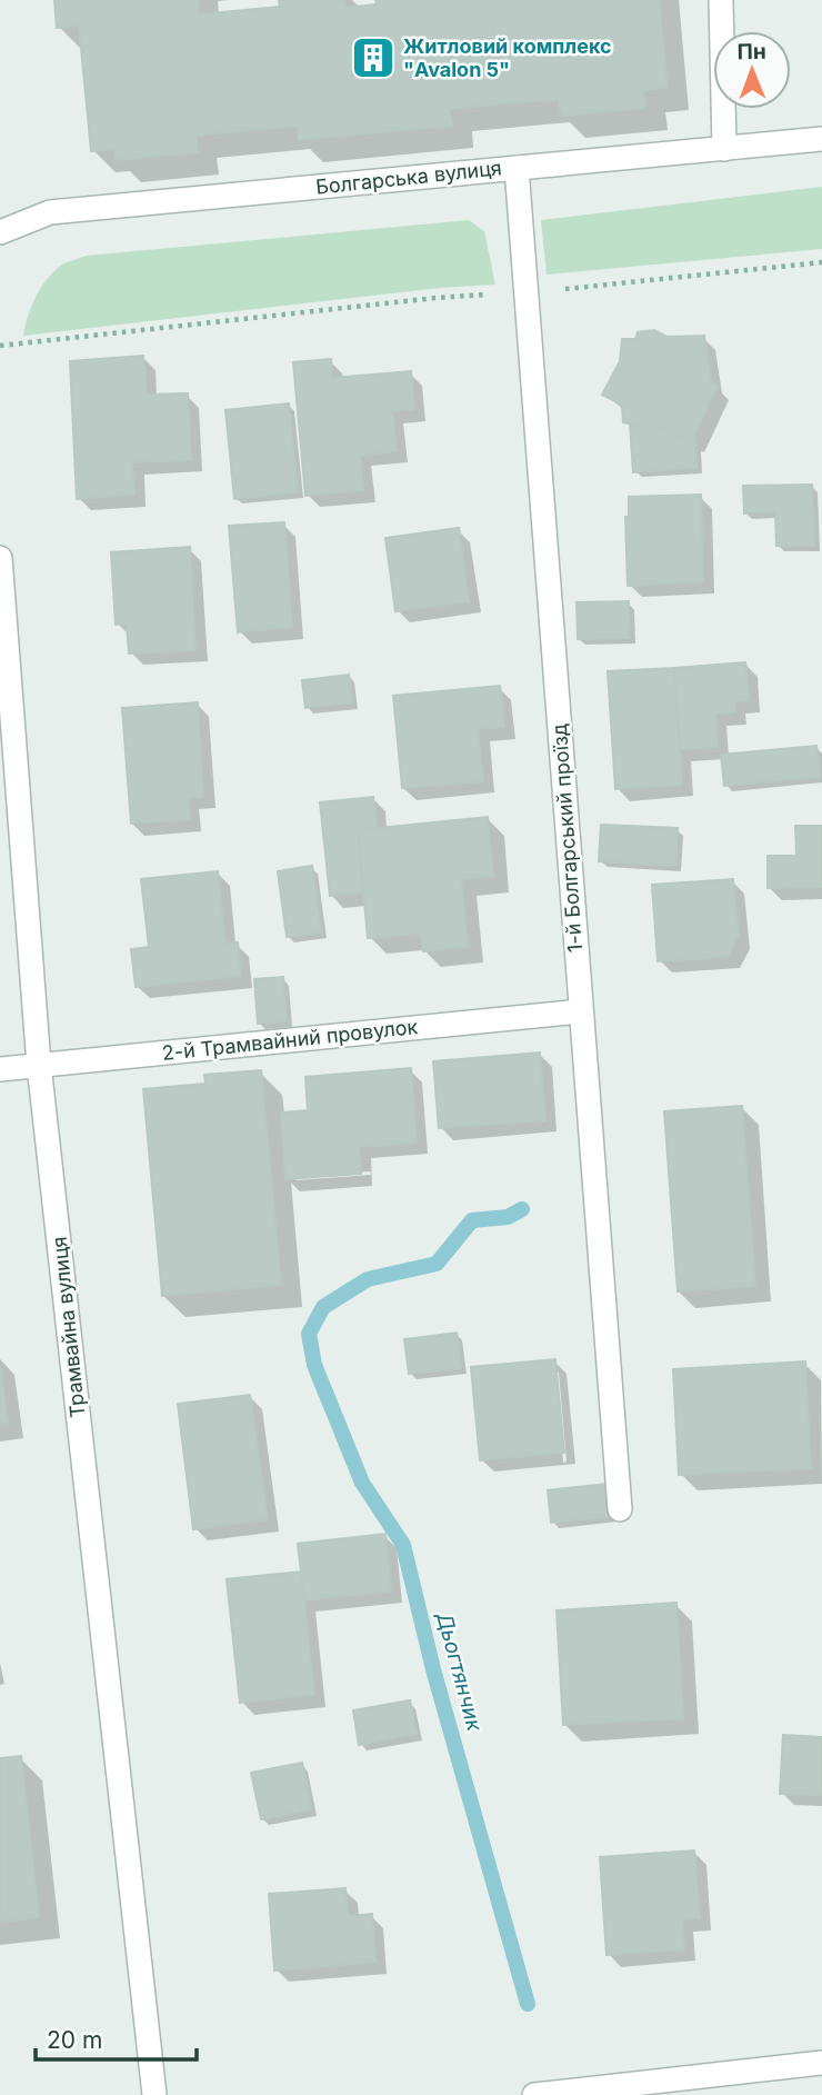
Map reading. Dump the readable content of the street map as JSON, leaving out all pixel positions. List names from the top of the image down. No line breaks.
{"streets":{"street":["Болгарська вулиця","1-й Болгарський проїзд","2-й Трамвайний провулок","Трамвайна вулиця"]},"crossings":[["Болгарська вулиця","1-й Болгарський проїзд"],["1-й Болгарський проїзд","2-й Трамвайний провулок"],["2-й Трамвайний провулок","Трамвайна вулиця"]],"water":["Дьогтянчик"],"places":{"building":["Житловий комплекс \"Avalon 5\""]},"scale_bar":"20 m","north":"top"}
